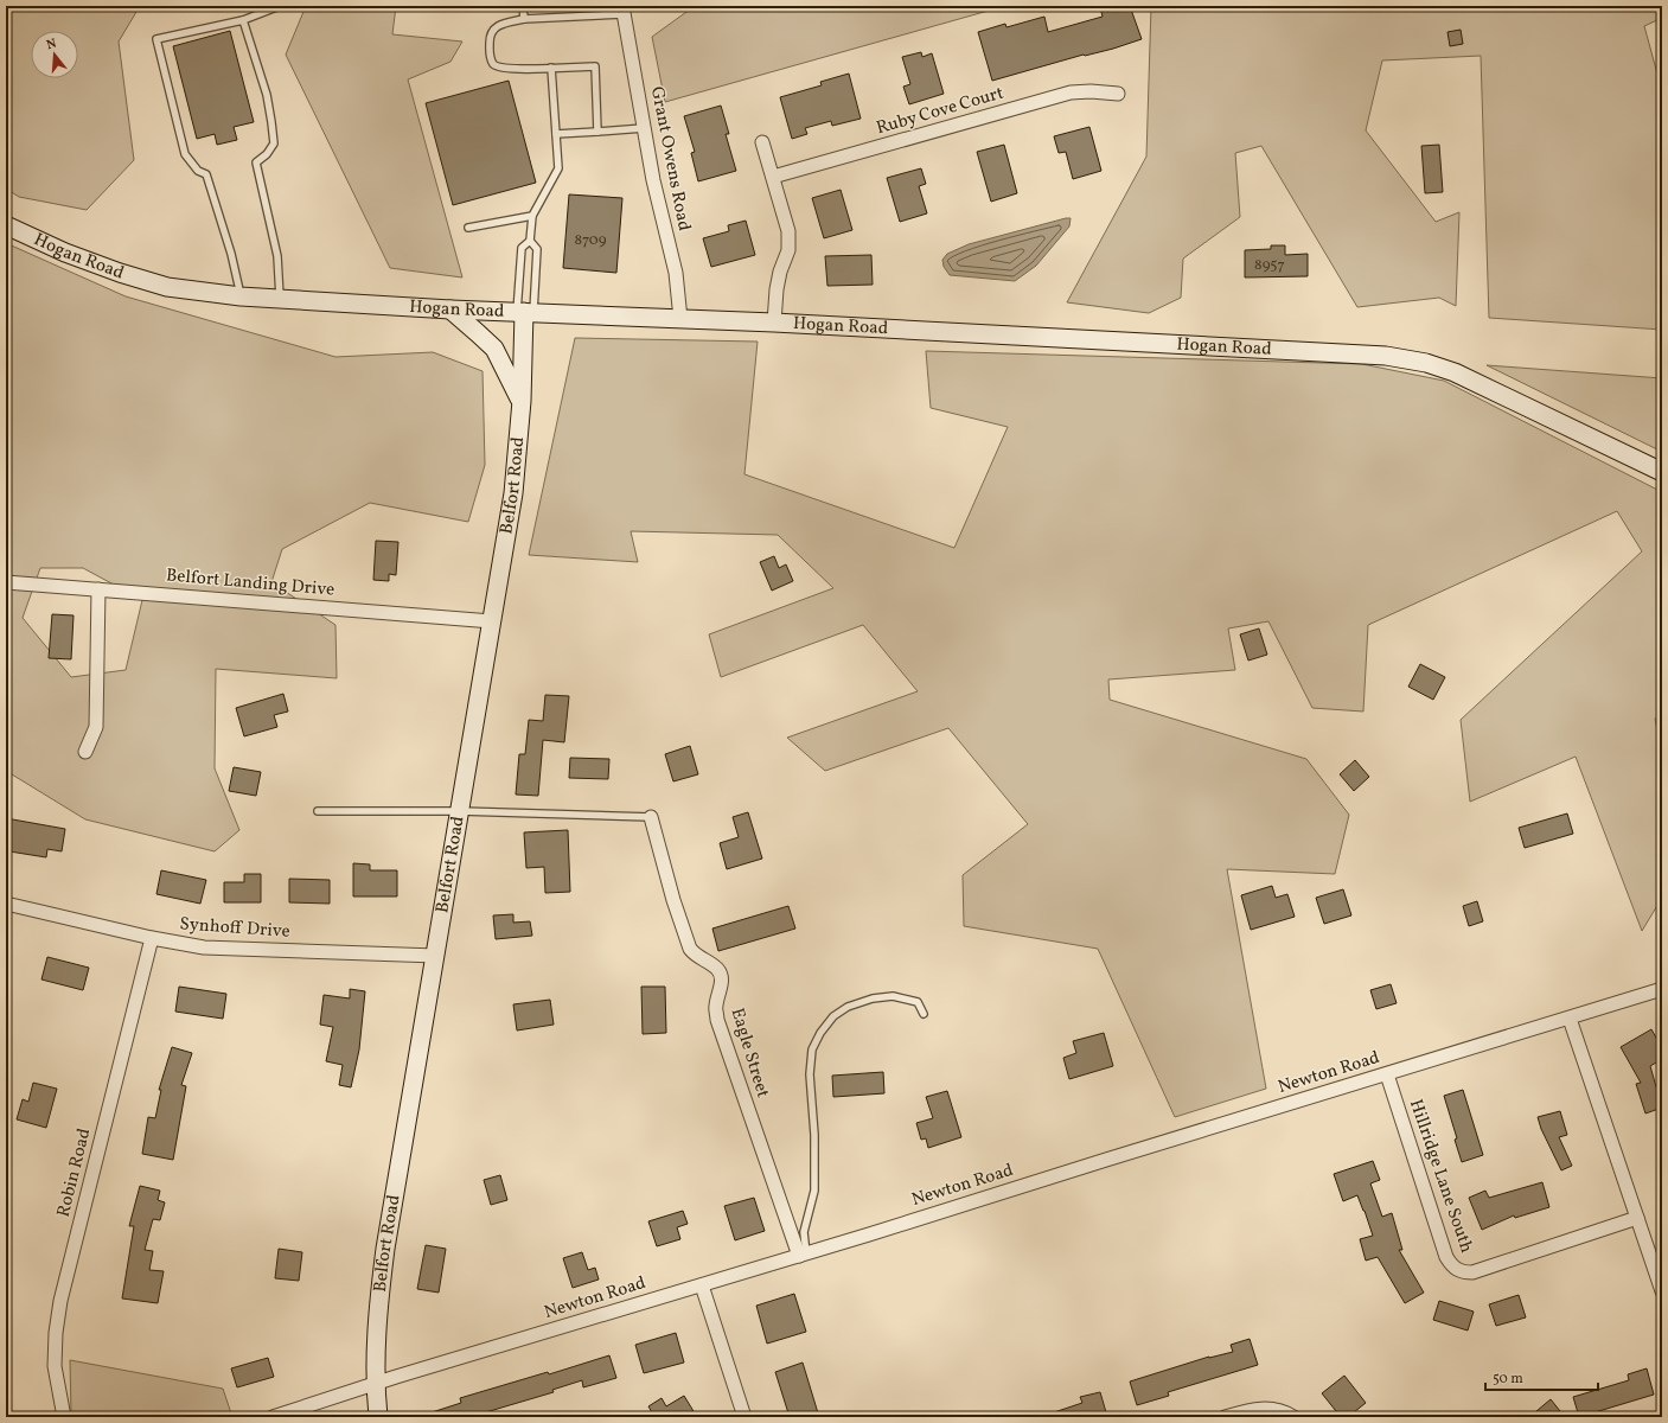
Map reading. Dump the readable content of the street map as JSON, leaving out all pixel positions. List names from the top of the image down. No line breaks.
{"streets":{"main road":["Hogan Road","Belfort Road"],"street":["Ruby Cove Court","Grant Owens Road","Belfort Landing Drive","Synhoff Drive","Eagle Street","Newton Road","Robin Road","Hillridge Lane South"]},"crossings":[["Grant Owens Road","Hogan Road"],["Hogan Road","Belfort Road"],["Belfort Road","Belfort Landing Drive"],["Belfort Road","Synhoff Drive"],["Belfort Road","Newton Road"],["Synhoff Drive","Robin Road"],["Eagle Street","Newton Road"],["Newton Road","Hillridge Lane South"]],"house_numbers":["8709","8957"],"scale_bar":"50 m","north":"top"}
